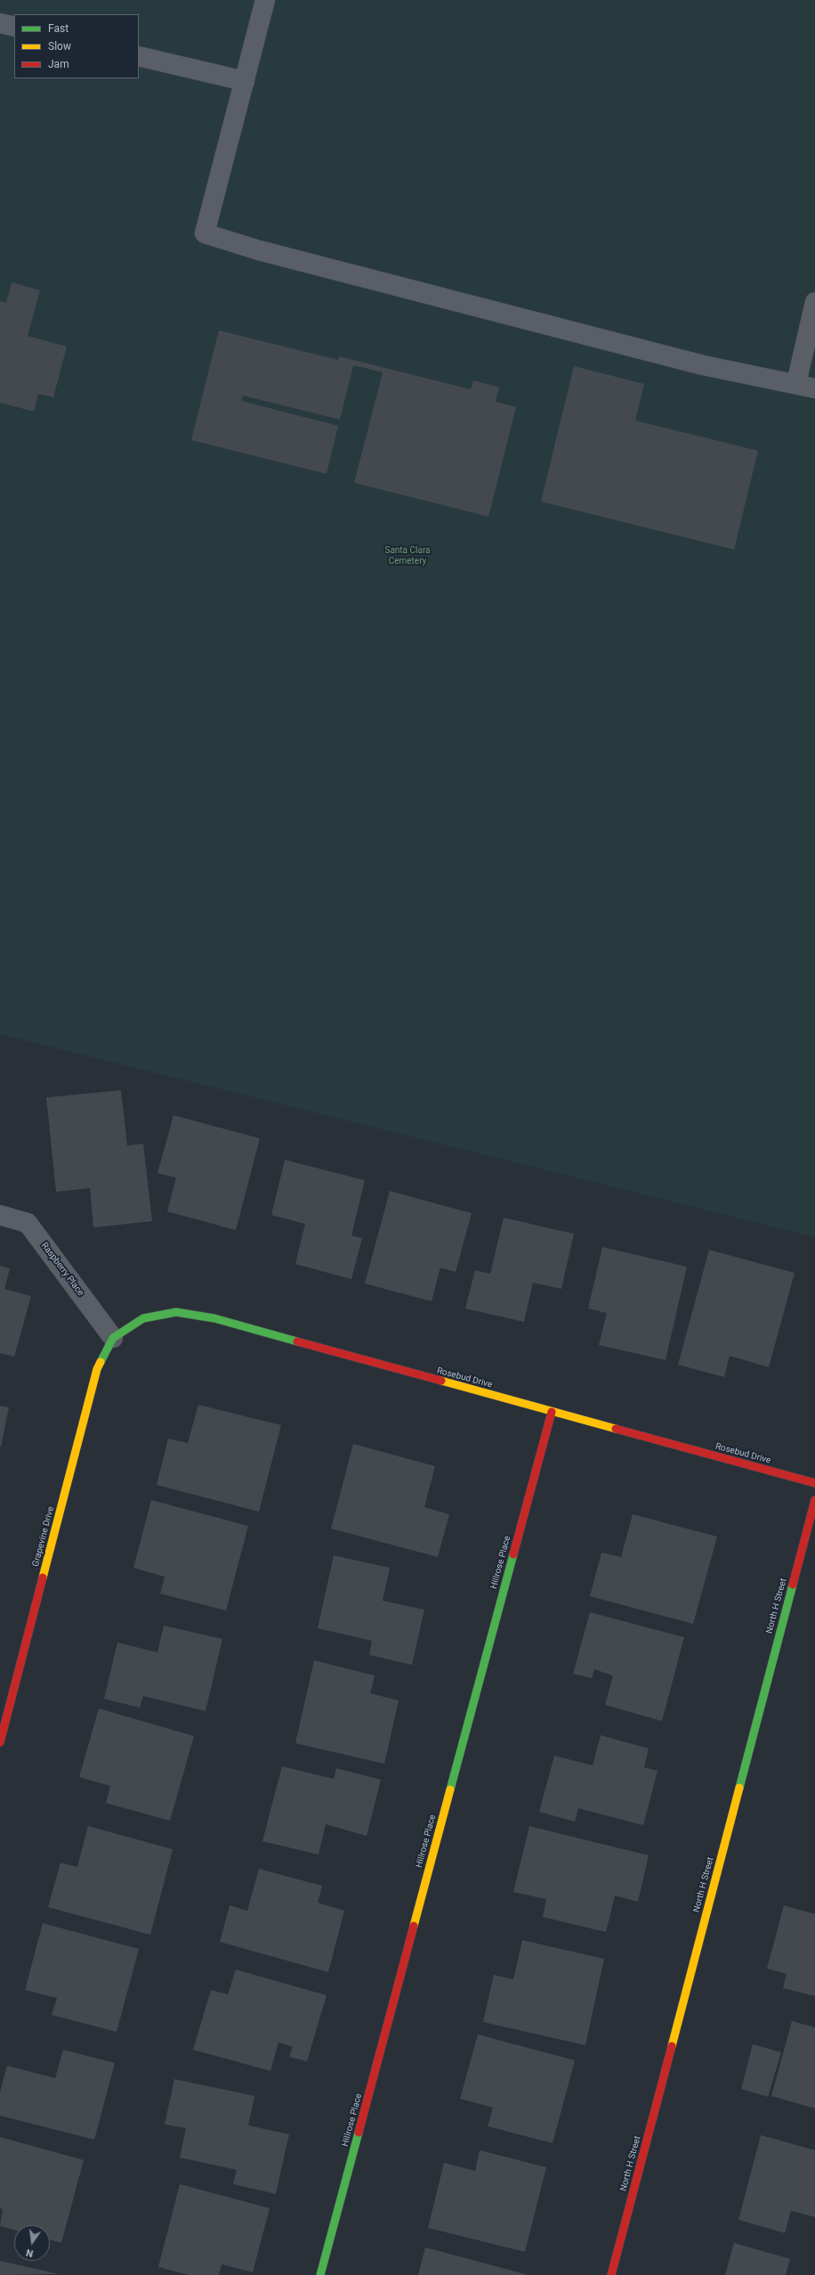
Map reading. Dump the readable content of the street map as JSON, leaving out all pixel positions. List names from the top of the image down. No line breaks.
{"streets":{"street":["Rosebud Drive","Grapevine Drive","Hillrose Place","North H Street"],"lane":["Raspberry Place"]},"crossings":[["Raspberry Place","Rosebud Drive"],["Raspberry Place","Grapevine Drive"],["Rosebud Drive","Grapevine Drive"],["Rosebud Drive","Hillrose Place"]],"parks":["Santa Clara Cemetery"],"legend":["Fast","Slow","Jam"],"north":"bottom"}
